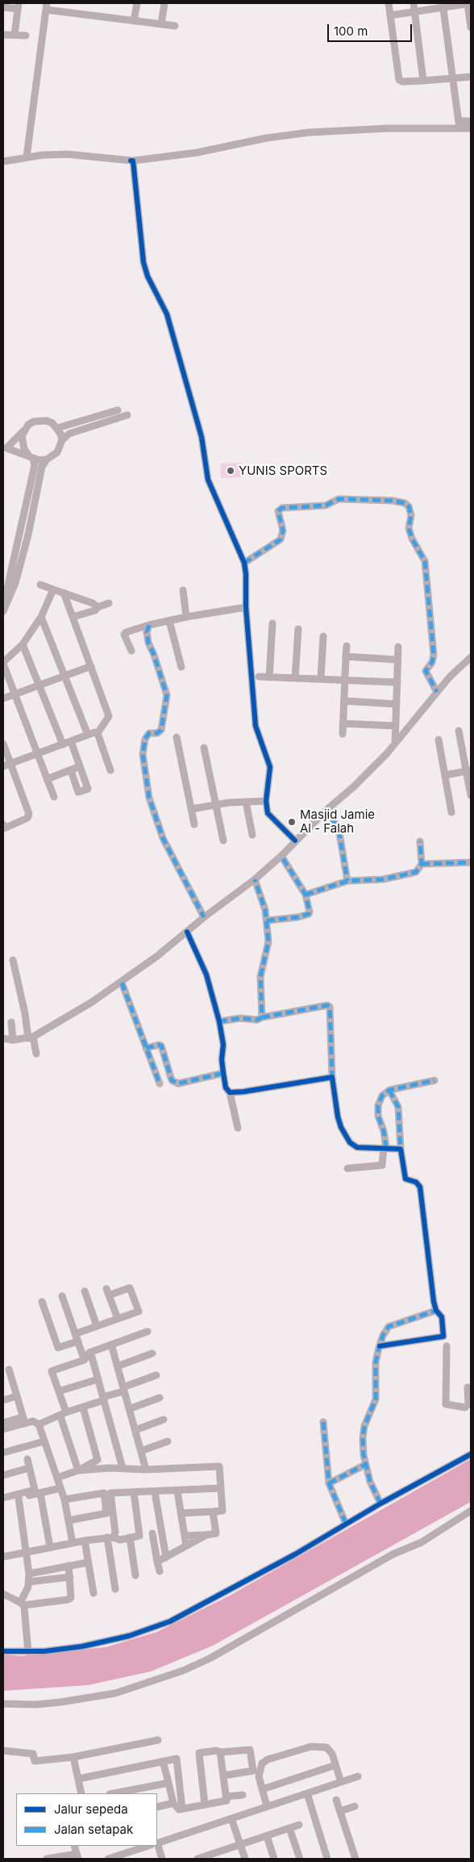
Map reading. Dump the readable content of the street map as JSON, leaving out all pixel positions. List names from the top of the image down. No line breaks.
{"places":["YUNIS SPORTS","Masjid Jamie Al - Falah"],"legend":["Jalur sepeda","Jalan setapak"],"scale_bar":"100 m"}
